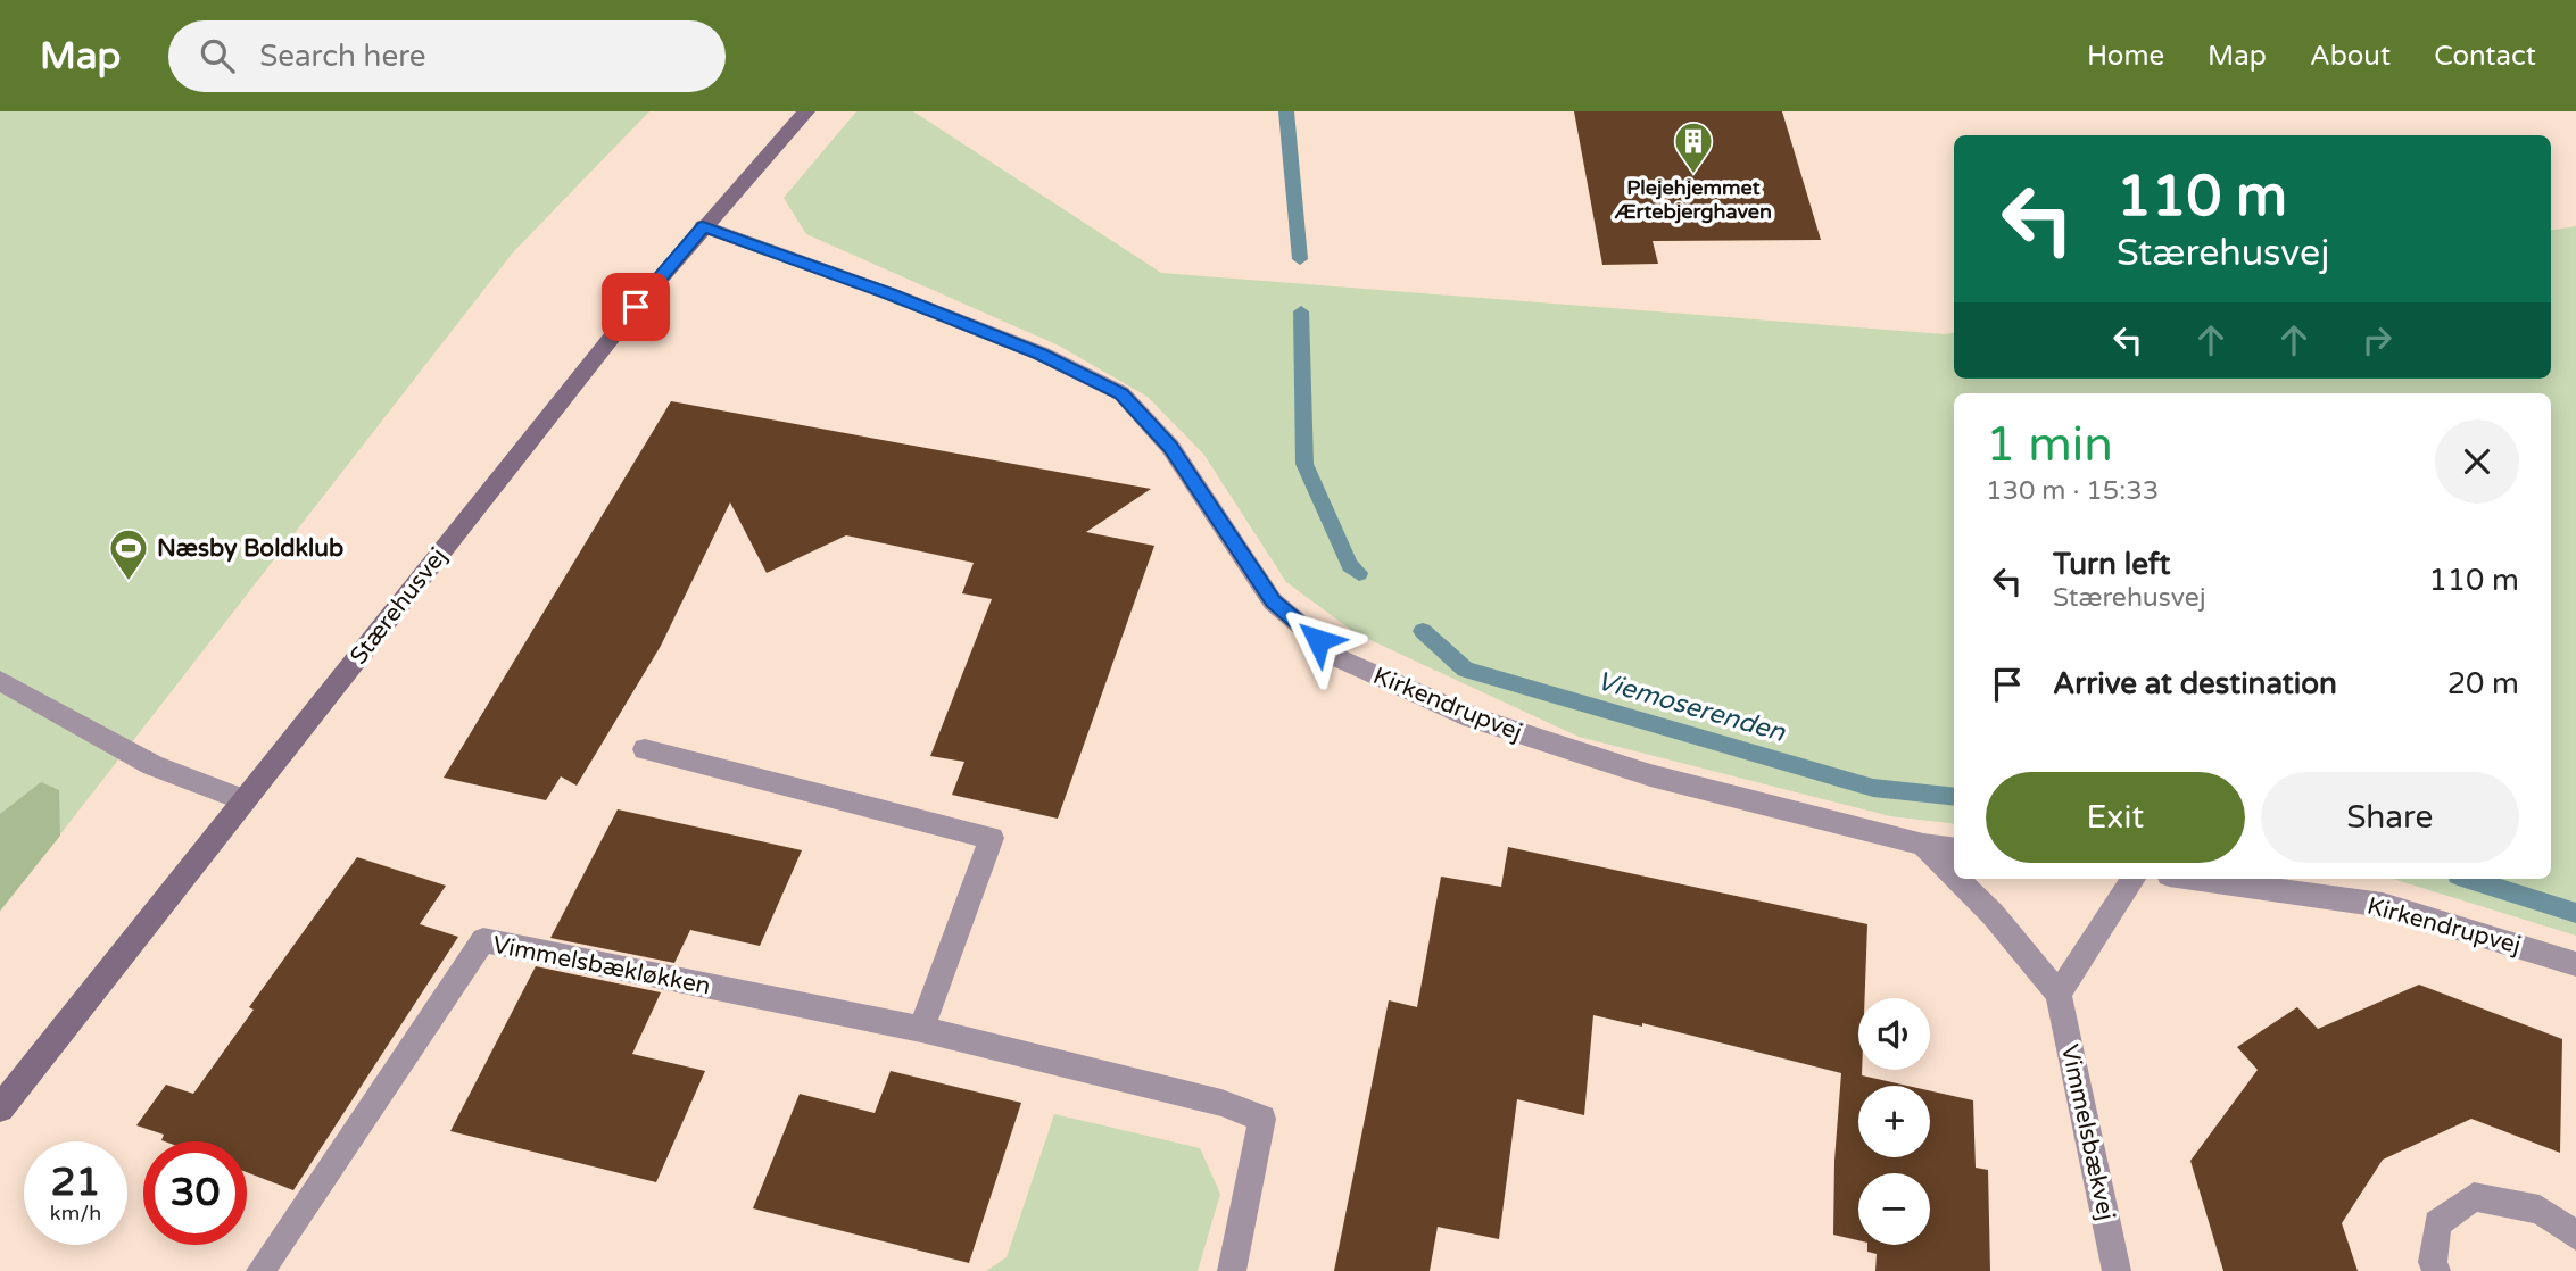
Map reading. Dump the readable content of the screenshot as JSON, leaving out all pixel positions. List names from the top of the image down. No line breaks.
{"streets":{"street":["Stærehusvej","Kirkendrupvej","Vimmelsbækløkken","Vimmelsbækvej"]},"crossings":[["Stærehusvej","Kirkendrupvej"],["Kirkendrupvej","Vimmelsbækvej"]],"water":["Viemoserenden"],"places":{"building":["Plejehjemmet Ærtebjerghaven"],"sports":["Næsby Boldklub"]},"page":{"header":"Map","search":"Search here","nav":["Home","Map","About","Contact"],"turn":["110 m","Stærehusvej"],"heading":["1 min","130 m · 15:33"],"list":[{"name":"Turn left","note":"Stærehusvej","value":"110 m"},{"name":"Arrive at destination","value":"20 m"}],"buttons":["Exit","Share"],"map_buttons":["+","−"],"speed":"21 km/h","limit":"30"}}
